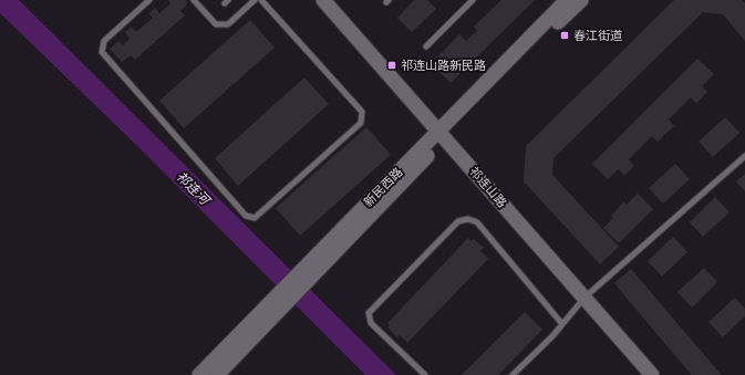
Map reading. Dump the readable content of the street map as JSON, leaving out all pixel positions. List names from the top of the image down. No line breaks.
{"streets":{"street":["新民西路","祁连山路"]},"crossings":[["新民西路","祁连山路"]],"water":["祁连河"],"places":{"transit":["春江街道","祁连山路新民路"]}}
